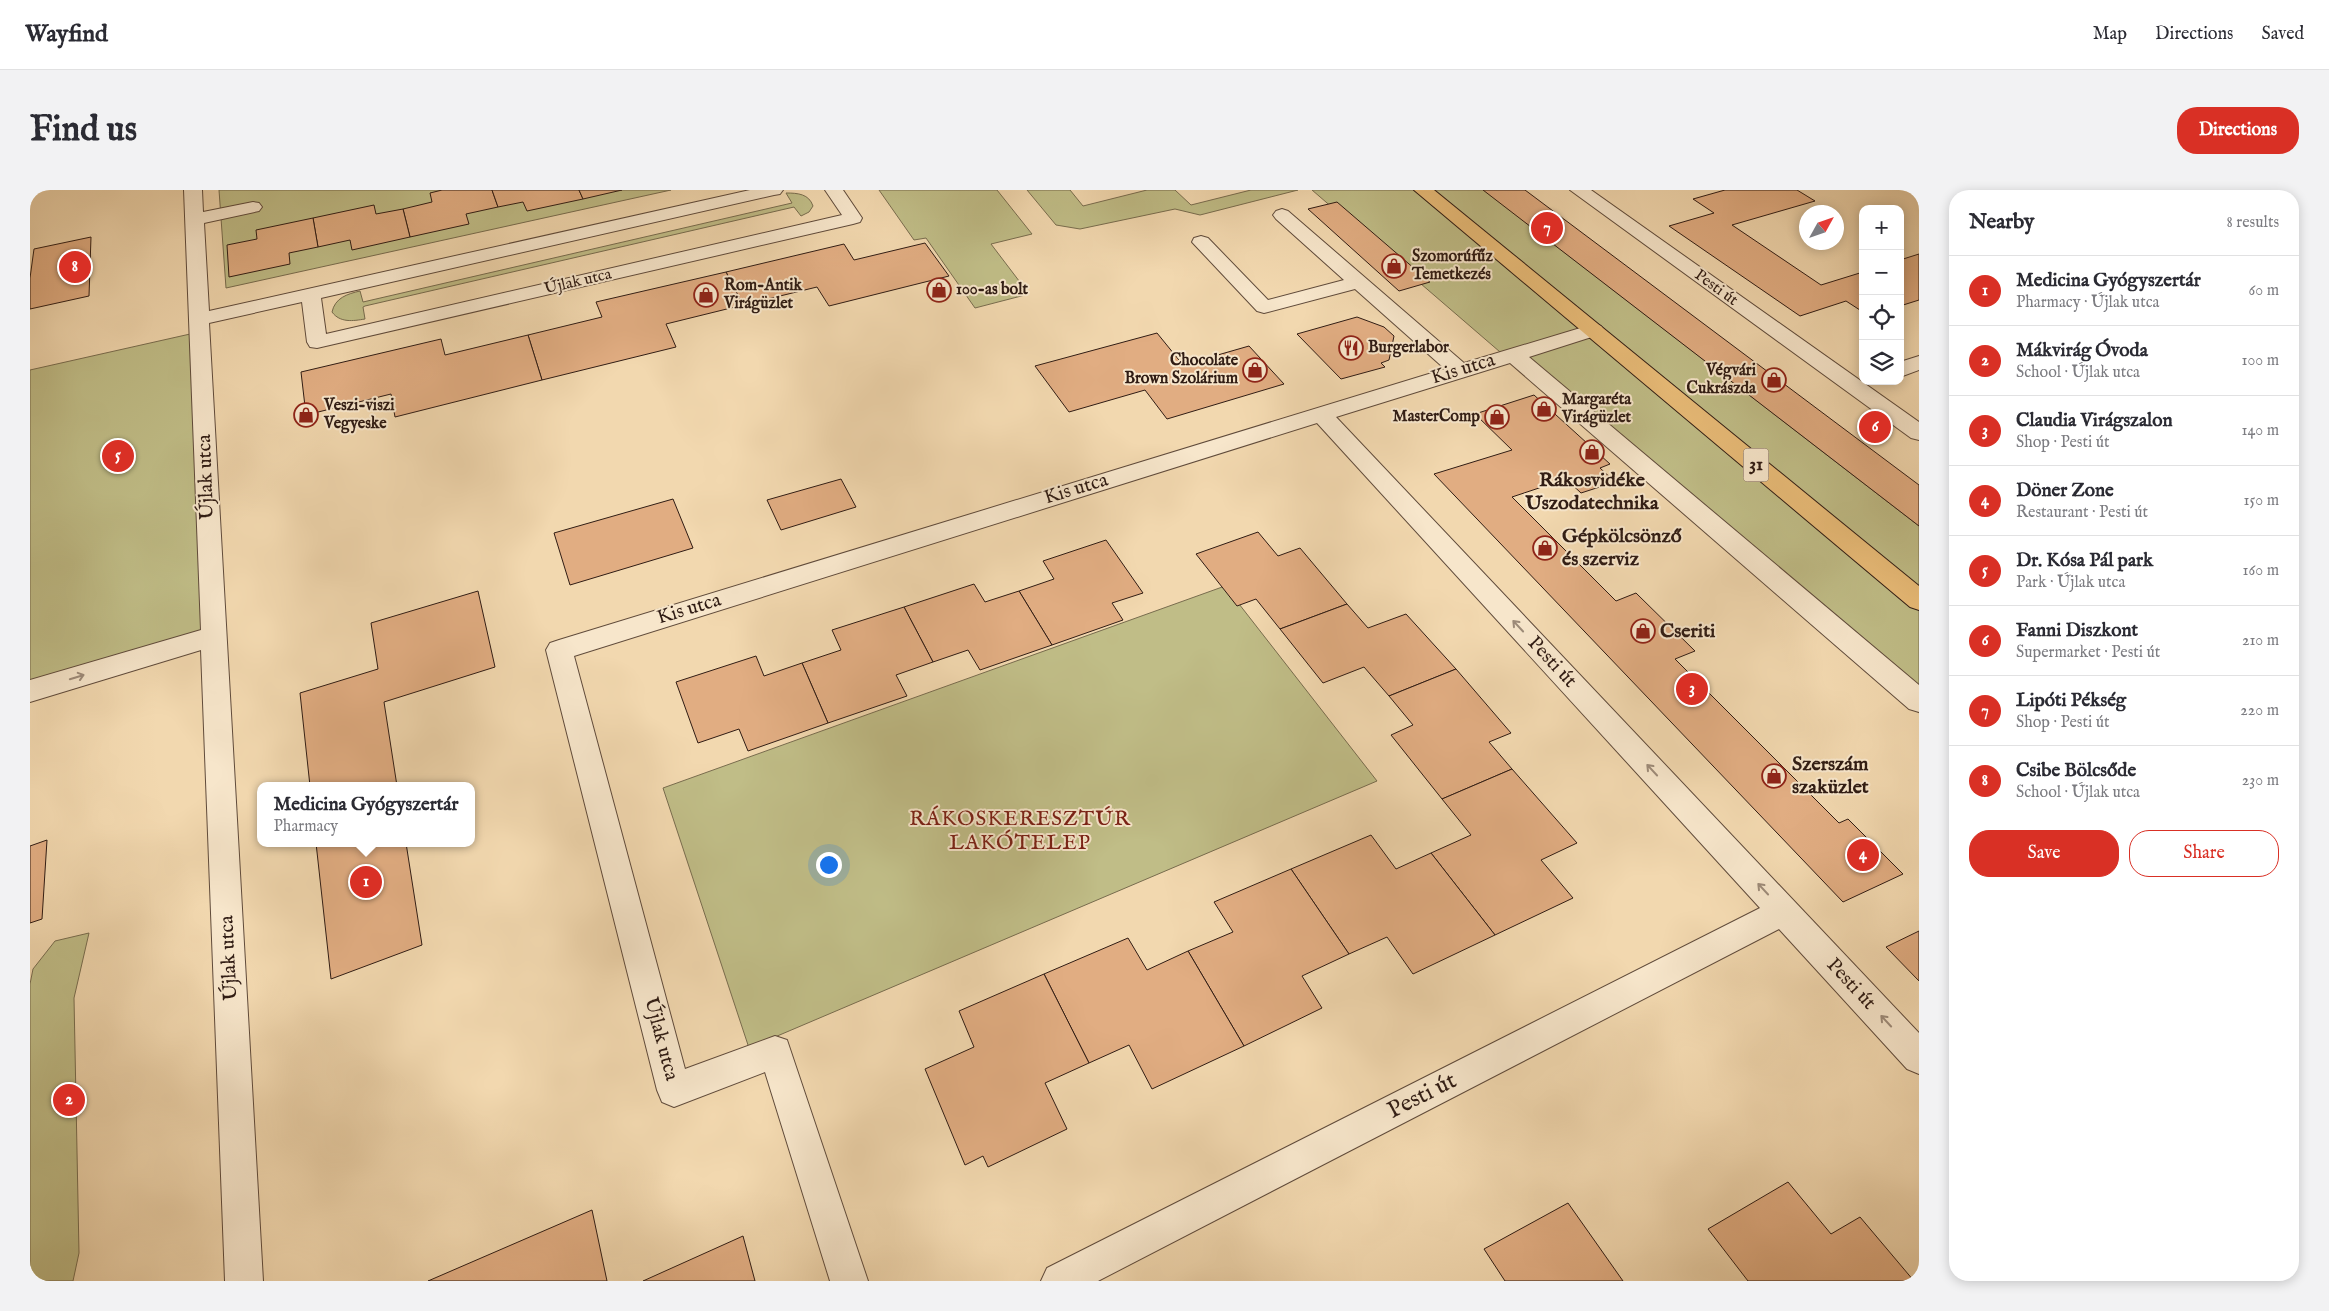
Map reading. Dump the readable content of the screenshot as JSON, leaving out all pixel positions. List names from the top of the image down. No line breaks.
{"streets":{"main road":["31"],"street":["Újlak utca","Pesti út","Kis utca"]},"crossings":[["Újlak utca","Kis utca"],["Pesti út","Kis utca"],["Kis utca","31"]],"districts":["RÁKOSKERESZTÚR LAKÓTELEP"],"places":{"shop":["Szomorúfűz Temetkezés","100-as bolt","Rom-Antik Virágüzlet","Chocolate Brown Szolárium","Végvári Cukrászda","Margaréta Virágüzlet","Veszi-viszi Vegyeske","MasterComp","Rákosvidéke Uszodatechnika","Gépkölcsönző és szerviz","Cseriti","Szerszám szaküzlet"],"restaurant":["Burgerlabor"]},"north":"top right","page":{"header":"Wayfind","nav":["Map","Directions","Saved"],"buttons":["Directions",["Save","Share"]],"title":"Find us","heading":["Nearby","8 results"],"map_buttons":["+","−"],"pins":["7","8","6","5","3","4","1","2"],"list":[{"mark":"1","name":"Medicina Gyógyszertár","note":"Pharmacy · Újlak utca","value":"60 m"},{"mark":"2","name":"Mákvirág Óvoda","note":"School · Újlak utca","value":"100 m"},{"mark":"3","name":"Claudia Virágszalon","note":"Shop · Pesti út","value":"140 m"},{"mark":"4","name":"Döner Zone","note":"Restaurant · Pesti út","value":"150 m"},{"mark":"5","name":"Dr. Kósa Pál park","note":"Park · Újlak utca","value":"160 m"},{"mark":"6","name":"Fanni Diszkont","note":"Supermarket · Pesti út","value":"210 m"},{"mark":"7","name":"Lipóti Pékség","note":"Shop · Pesti út","value":"220 m"},{"mark":"8","name":"Csibe Bölcsőde","note":"School · Újlak utca","value":"230 m"}],"popup":["Medicina Gyógyszertár","Pharmacy"]}}
